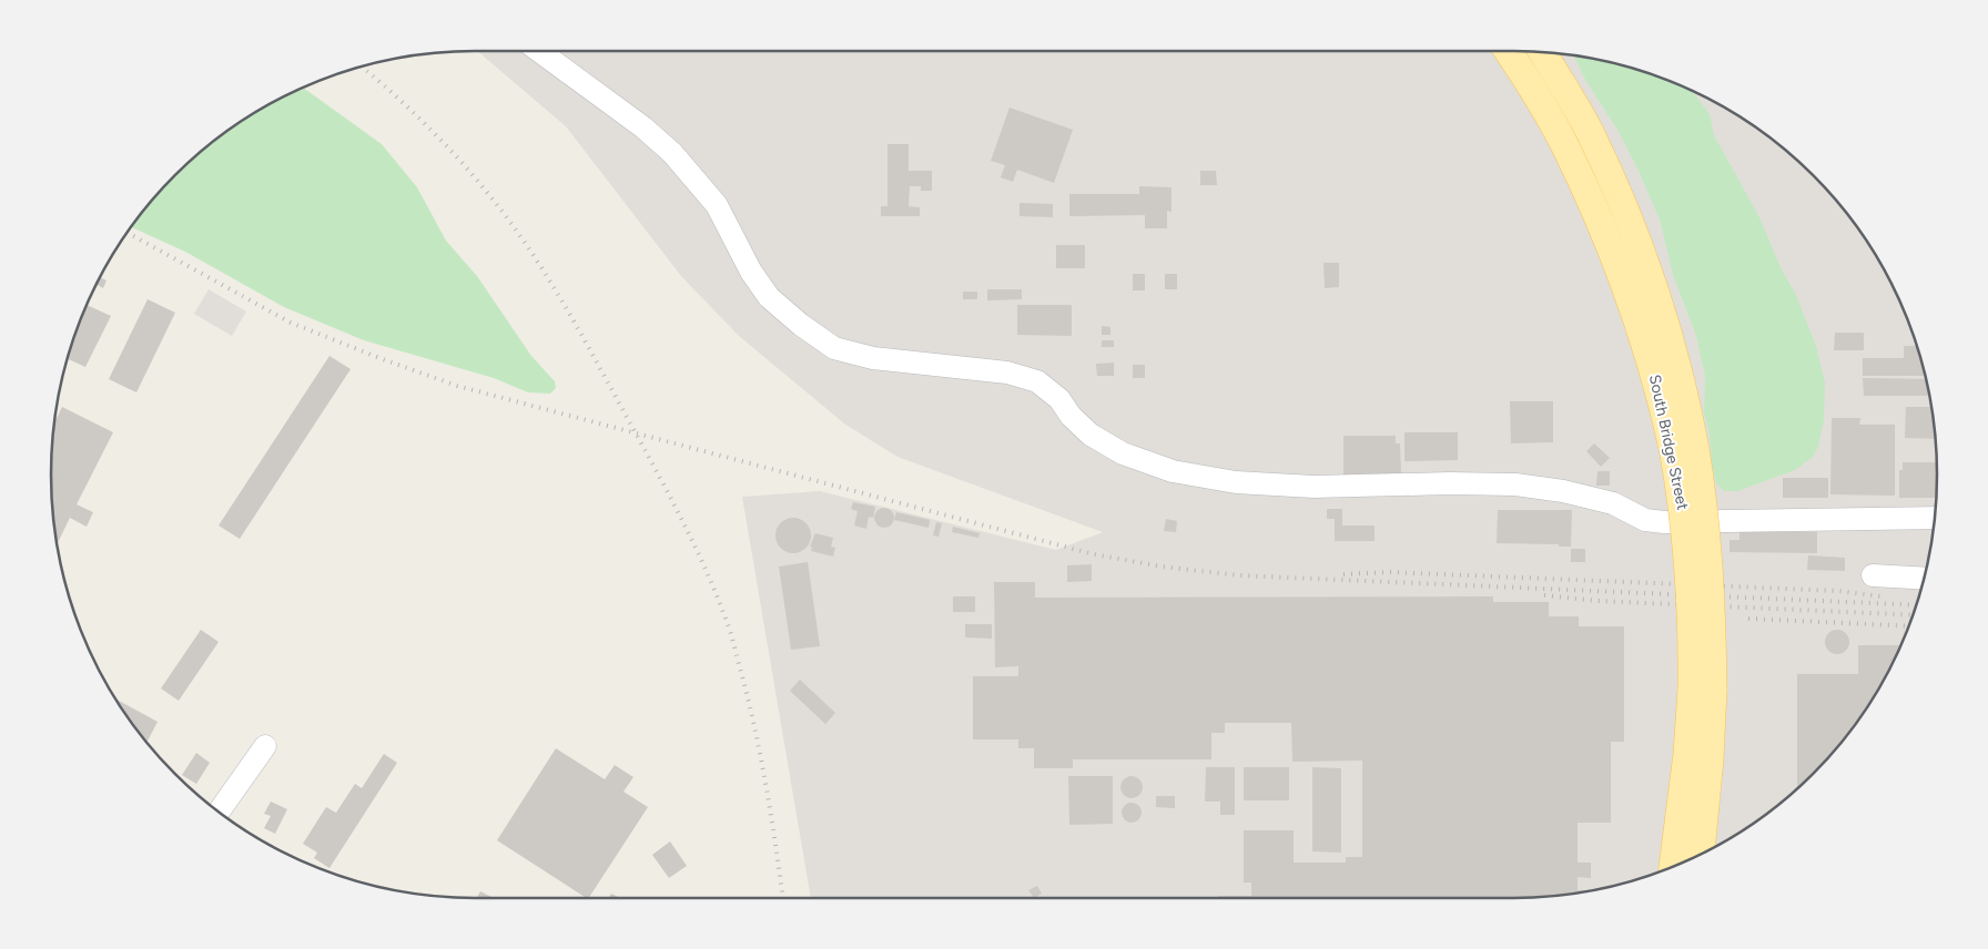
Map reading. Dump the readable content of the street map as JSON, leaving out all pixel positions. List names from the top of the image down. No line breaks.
{"streets":{"main road":["South Bridge Street"]}}
